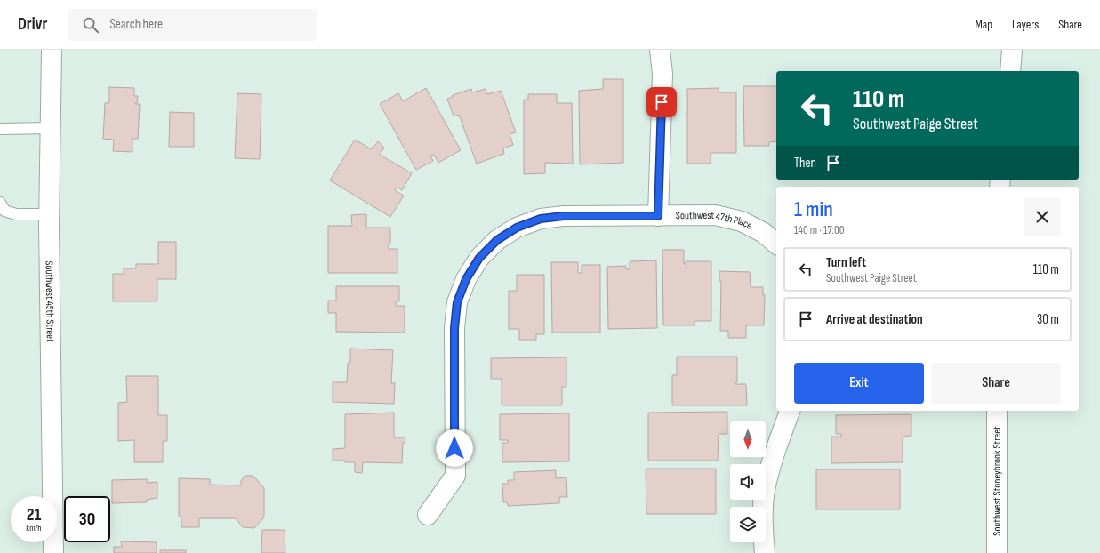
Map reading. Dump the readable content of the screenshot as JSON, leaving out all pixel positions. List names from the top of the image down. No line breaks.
{"streets":{"street":["Southwest 47th Place","Southwest 45th Street","Southwest Stoneybrook Street"]},"north":"bottom","page":{"header":"Drivr","search":"Search here","nav":["Map","Layers","Share"],"turn":["110 m","Southwest Paige Street"],"then":"Then","heading":["1 min","140 m · 17:00"],"list":[{"name":"Turn left","note":"Southwest Paige Street","value":"110 m"},{"name":"Arrive at destination","value":"30 m"}],"buttons":["Exit","Share"],"speed":"21 km/h","limit":"30"}}
